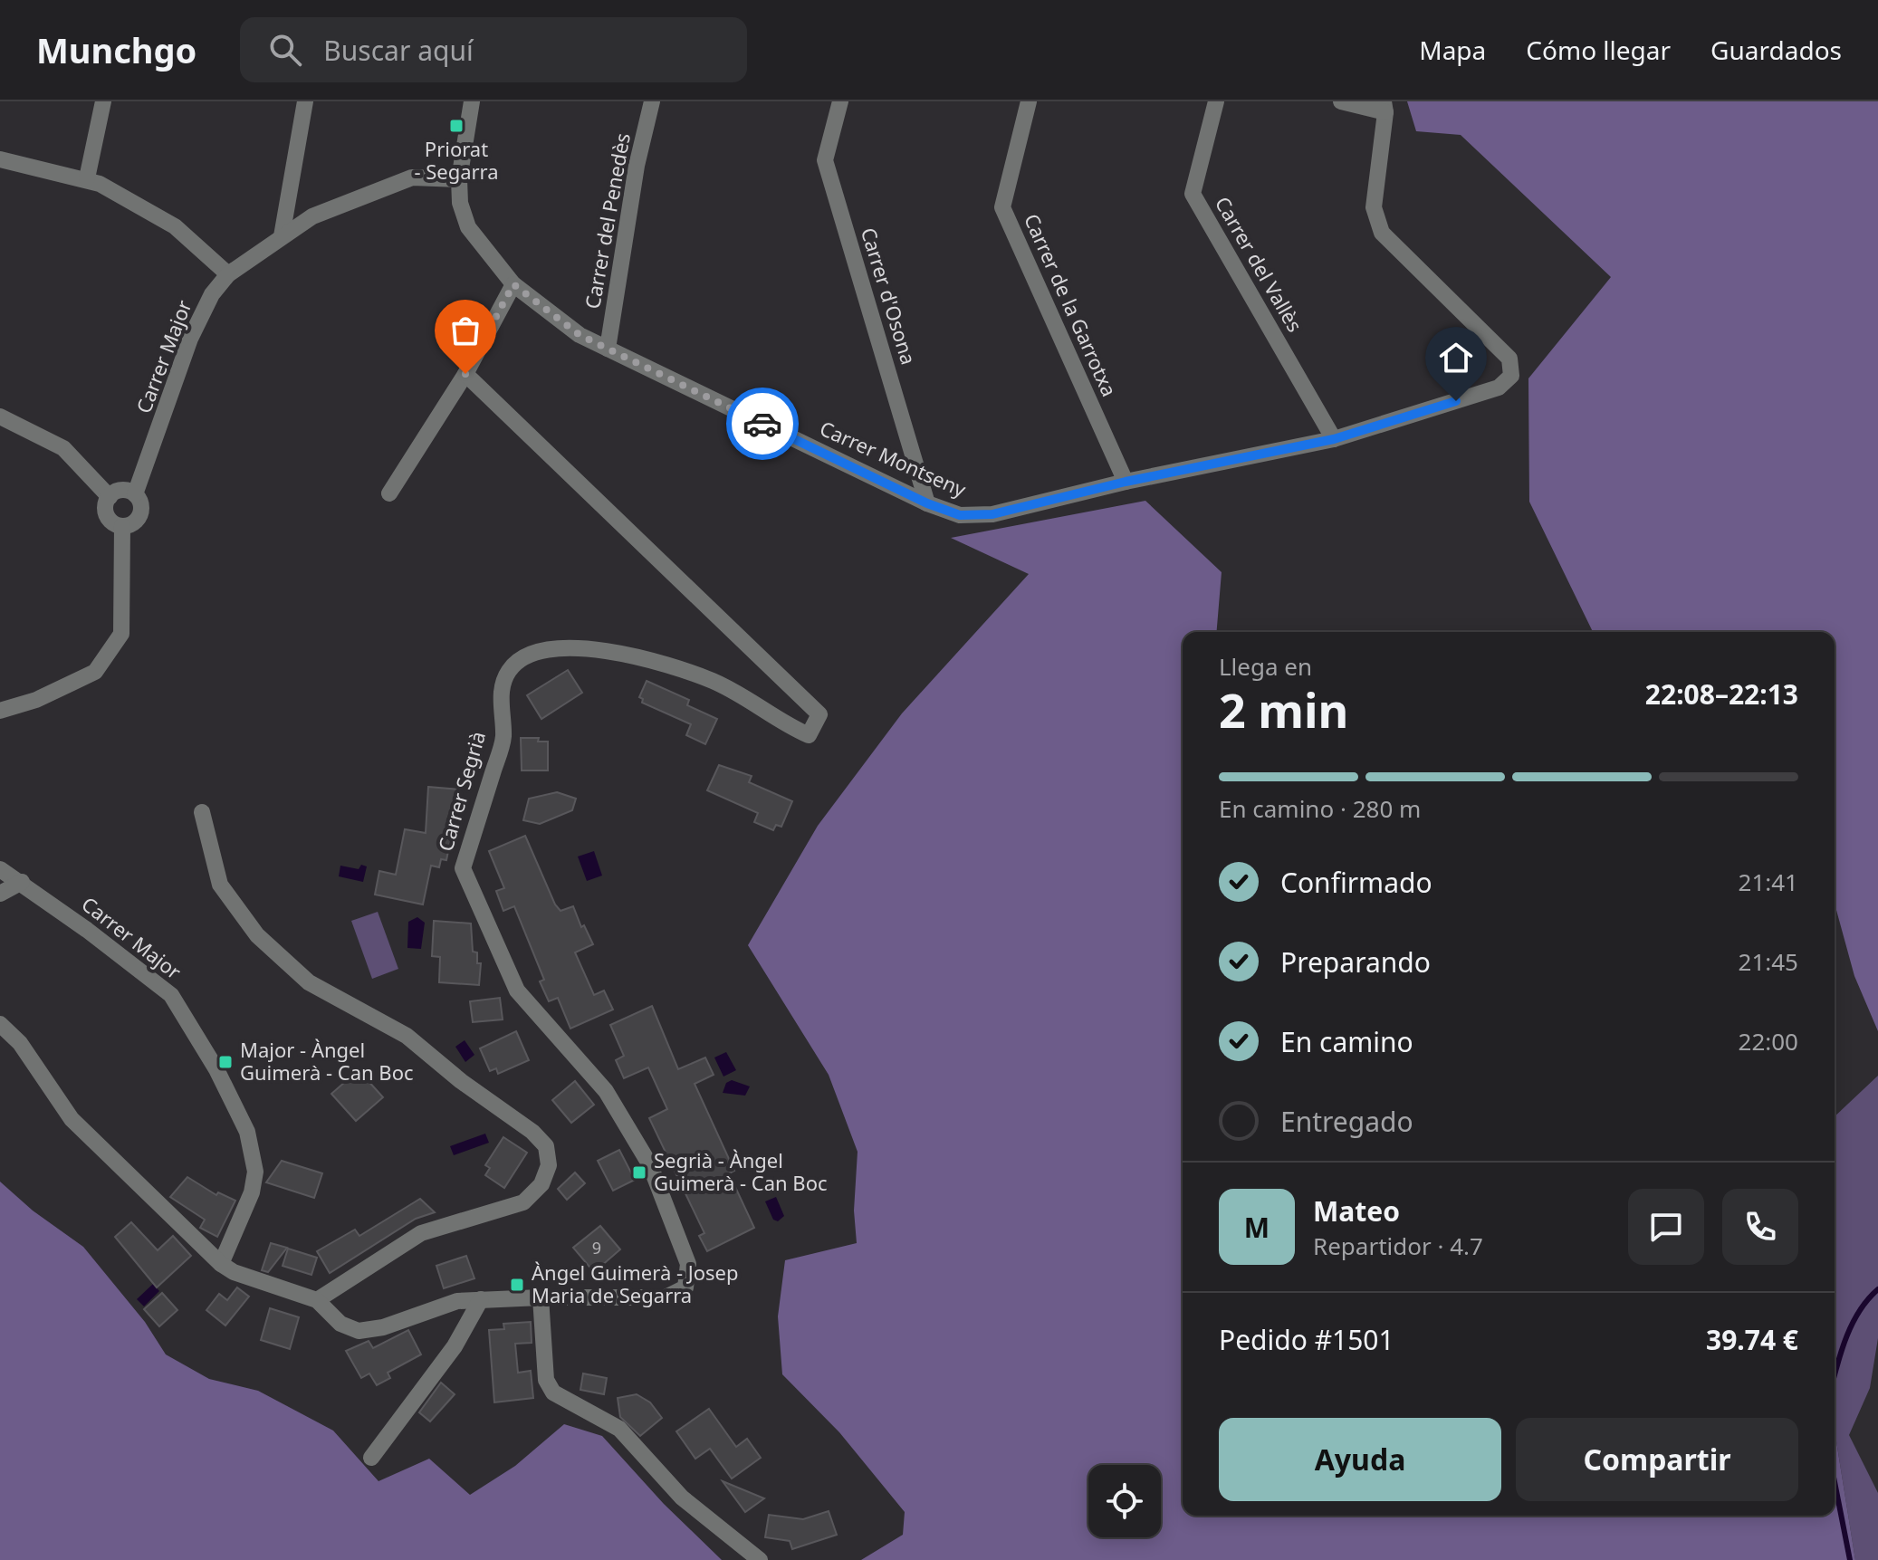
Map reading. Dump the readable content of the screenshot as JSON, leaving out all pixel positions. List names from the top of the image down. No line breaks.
{"streets":{"street":["Carrer del Penedès","Carrer del Vallès","Carrer d'Osona","Carrer de la Garrotxa","Carrer Major","Carrer Montseny","Carrer Segrià"]},"crossings":[["Carrer del Penedès","Carrer Montseny"],["Carrer del Vallès","Carrer Montseny"],["Carrer d'Osona","Carrer Montseny"],["Carrer de la Garrotxa","Carrer Montseny"],["Carrer Major","Carrer Montseny"]],"places":{"transit":["Priorat - Segarra","Major - Àngel Guimerà - Can Boc","Segrià - Àngel Guimerà - Can Boc","Àngel Guimerà - Josep Maria de Segarra"]},"house_numbers":["9"],"page":{"header":"Munchgo","search":"Buscar aquí","nav":["Mapa","Cómo llegar","Guardados"],"heading":["2 min","Llega en","22:08–22:13"],"panel":["Mateo","Repartidor · 4.7","Pedido #1501","39.74 €"],"bar":"En camino · 280 m","list":[["Confirmado","21:41"],["Preparando","21:45"],["En camino","22:00"],"Entregado"],"round":"M","buttons":["Ayuda","Compartir"]}}
